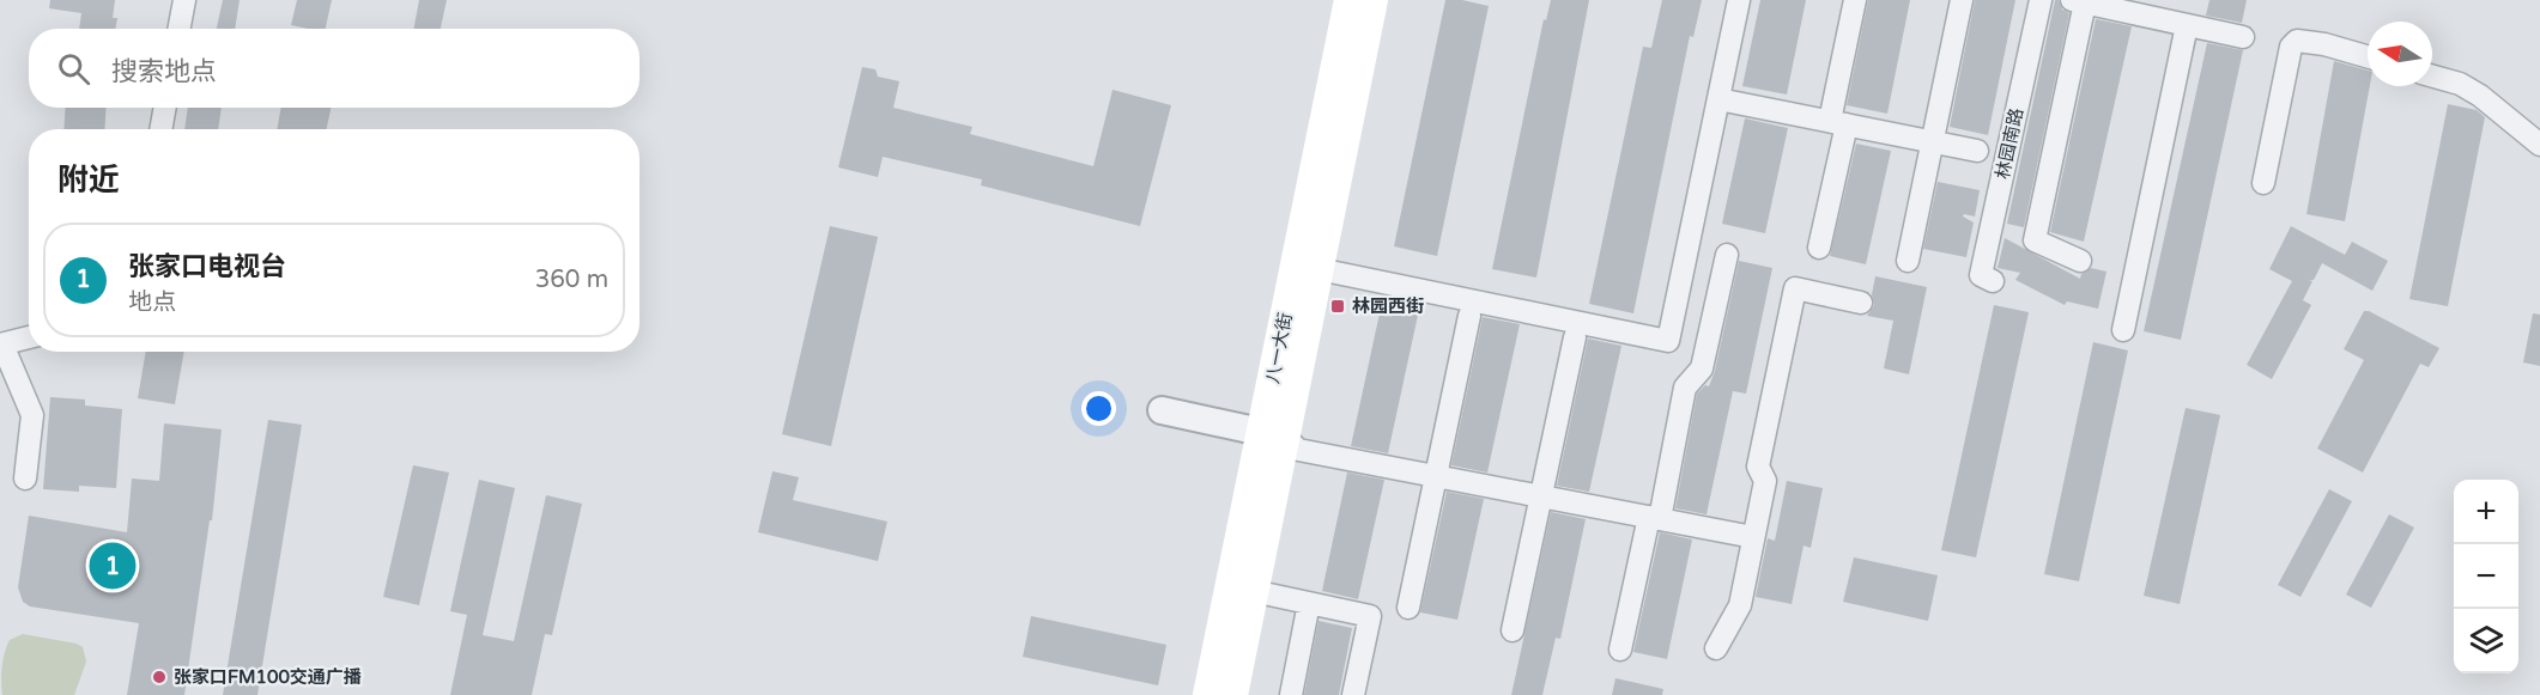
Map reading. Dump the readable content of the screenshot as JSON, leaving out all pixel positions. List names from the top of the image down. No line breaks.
{"streets":{"main road":["八一大街"],"street":["林园南路"]},"places":{"transit":["林园西街"],"other":["张家口FM100交通广播"]},"north":"left","page":{"search":"搜索地点","heading":"附近","list":[{"mark":"1","name":"张家口电视台","note":"地点","value":"360 m"}],"map_buttons":["+","−"],"pins":"1"}}
